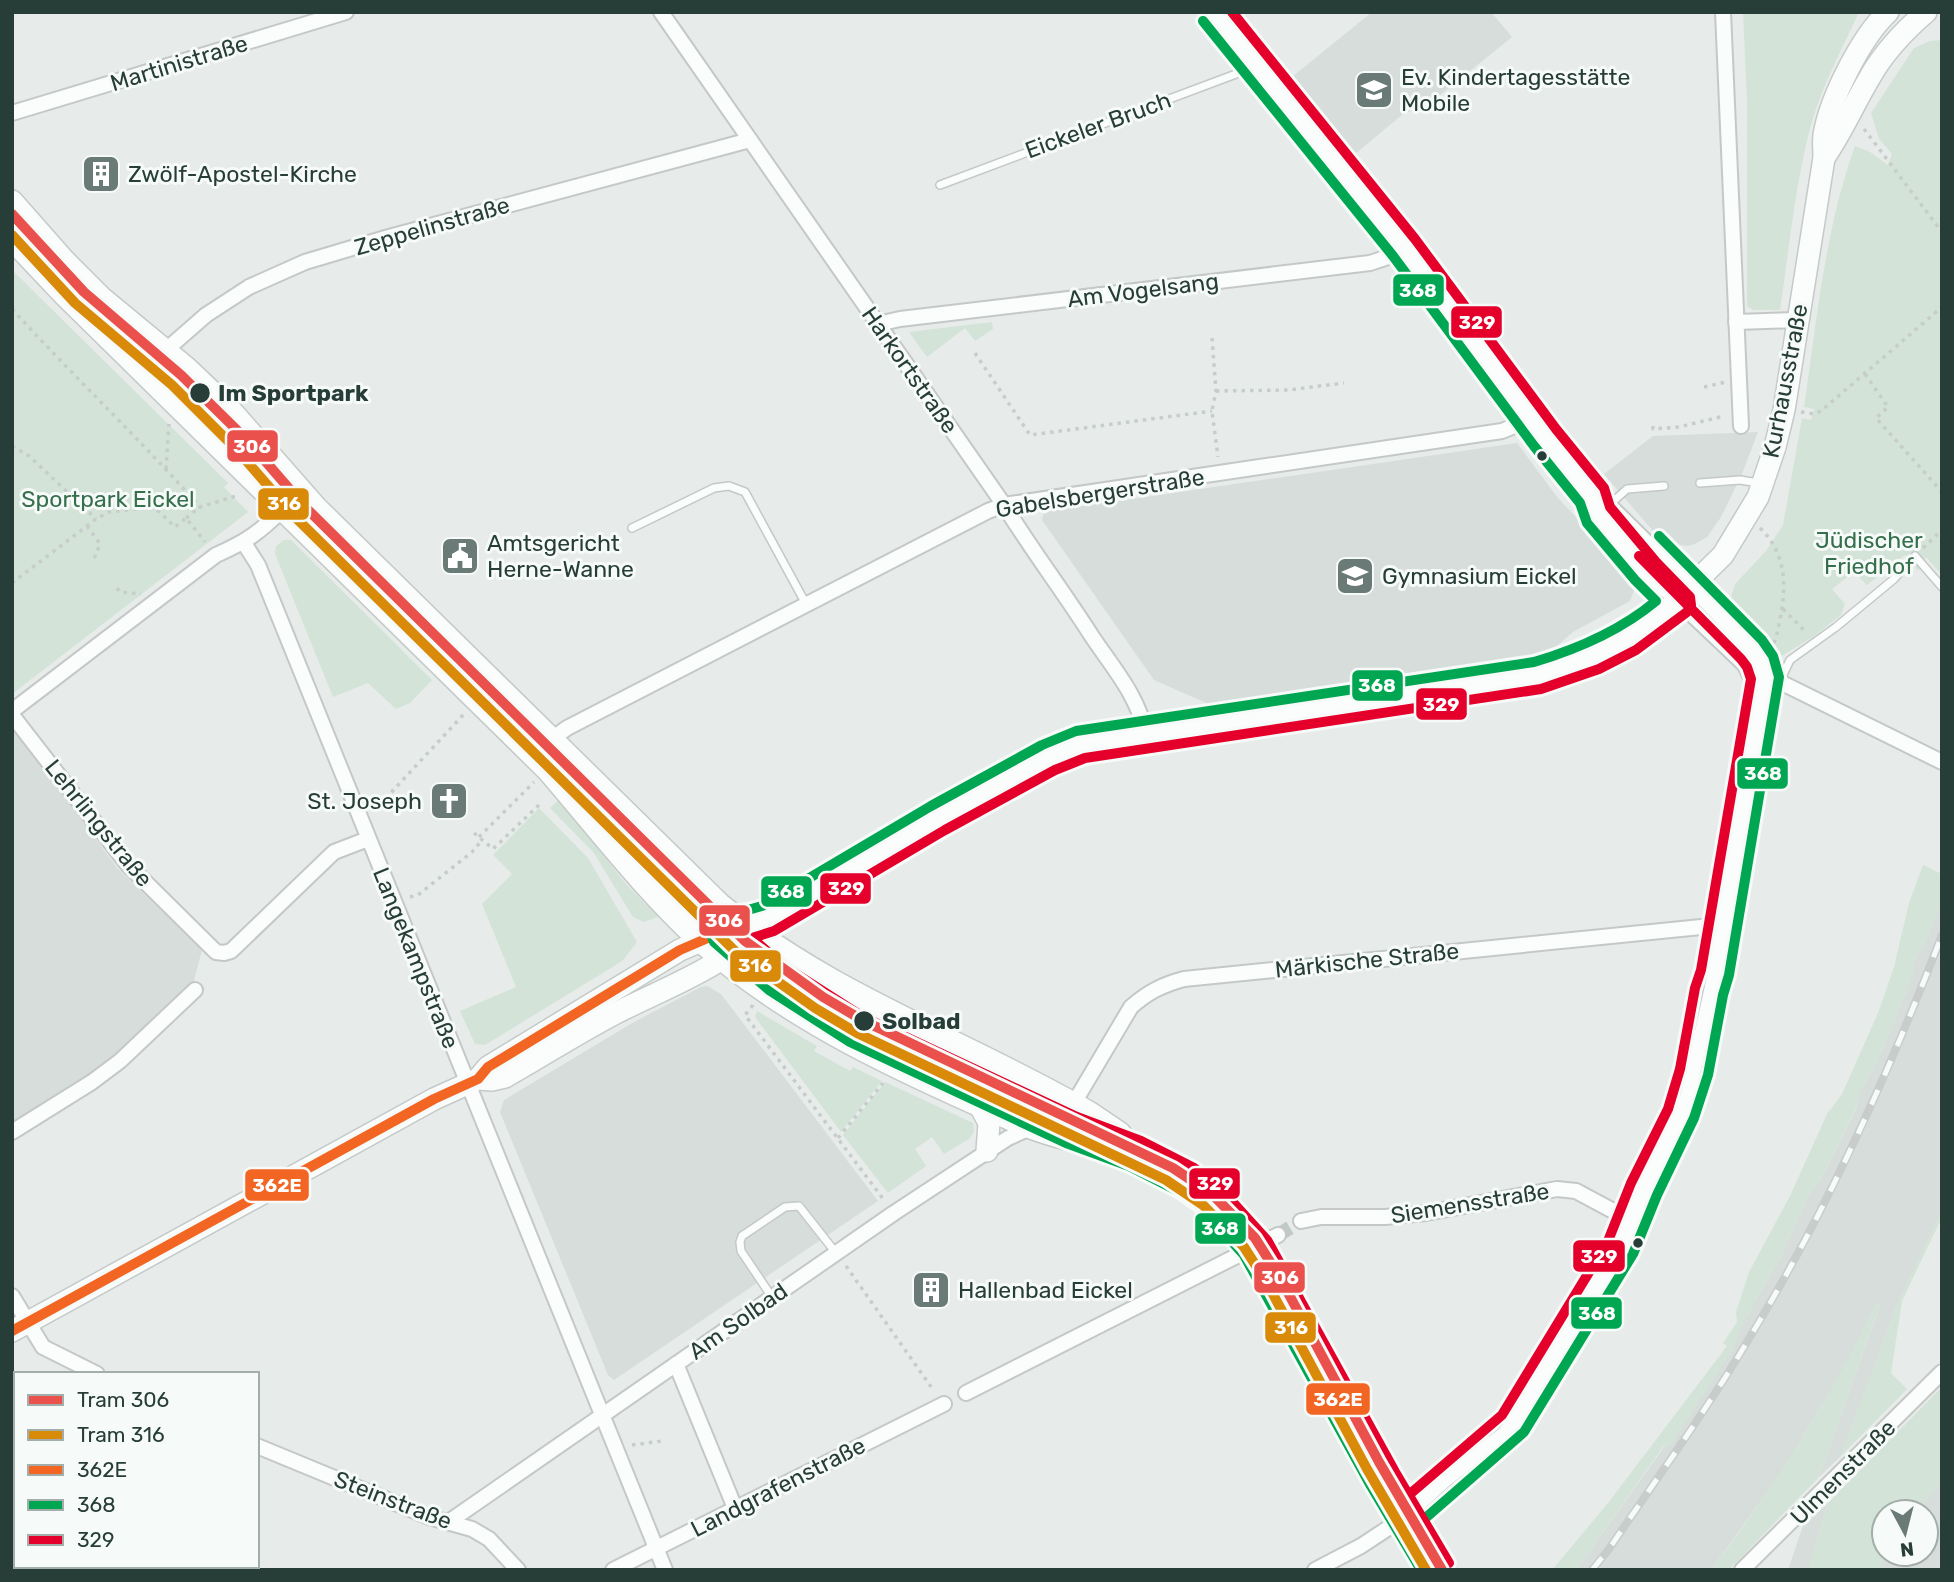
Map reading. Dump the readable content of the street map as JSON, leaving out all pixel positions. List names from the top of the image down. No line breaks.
{"streets":{"street":["Martinistraße","Zeppelinstraße","Am Vogelsang","Harkortstraße","Kurhausstraße","Gabelsbergerstraße","Lehrlingstraße","Langekampstraße","Märkische Straße","Siemensstraße","Am Solbad","Ulmenstraße","Landgrafenstraße","Steinstraße"],"lane":["Eickeler Bruch"]},"crossings":[["Zeppelinstraße","Harkortstraße"],["Am Vogelsang","Harkortstraße"],["Harkortstraße","Kurhausstraße"],["Harkortstraße","Gabelsbergerstraße"],["Kurhausstraße","Langekampstraße"],["Lehrlingstraße","Langekampstraße"],["Langekampstraße","Am Solbad"],["Langekampstraße","Landgrafenstraße"],["Am Solbad","Steinstraße"]],"parks":["Sportpark Eickel","Jüdischer Friedhof"],"places":{"school or university":["Ev. Kindertagesstätte Mobile","Gymnasium Eickel"],"building":["Zwölf-Apostel-Kirche","Hallenbad Eickel"],"other":["Im Sportpark","Solbad"],"public building":["Amtsgericht Herne-Wanne"],"church":["St. Joseph"]},"lines":["transit line 329","transit line 368","tram line 306","tram line 316","transit line 362E"],"legend":["Tram 306","Tram 316","362E","368","329"],"north":"bottom"}
